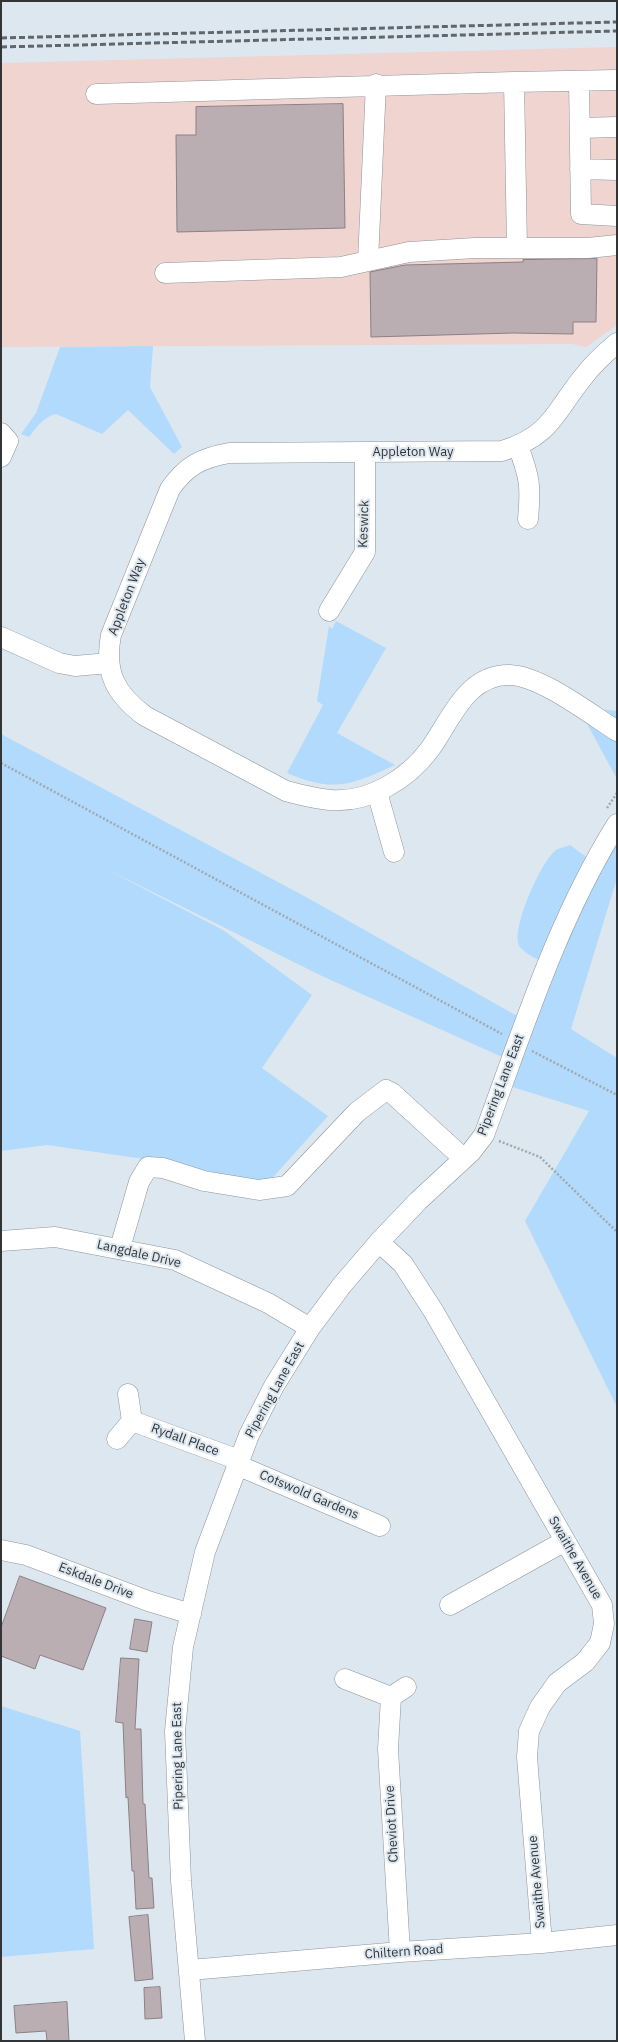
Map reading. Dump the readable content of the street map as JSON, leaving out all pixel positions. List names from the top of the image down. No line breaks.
{"streets":{"street":["Appleton Way","Keswick","Pipering Lane East","Langdale Drive","Rydall Place","Cotswold Gardens","Swaithe Avenue","Eskdale Drive","Cheviot Drive","Chiltern Road"]},"crossings":[["Appleton Way","Keswick"],["Pipering Lane East","Langdale Drive"],["Pipering Lane East","Rydall Place"],["Pipering Lane East","Cotswold Gardens"],["Pipering Lane East","Swaithe Avenue"],["Pipering Lane East","Eskdale Drive"],["Pipering Lane East","Chiltern Road"],["Rydall Place","Cotswold Gardens"],["Swaithe Avenue","Chiltern Road"],["Cheviot Drive","Chiltern Road"]]}
